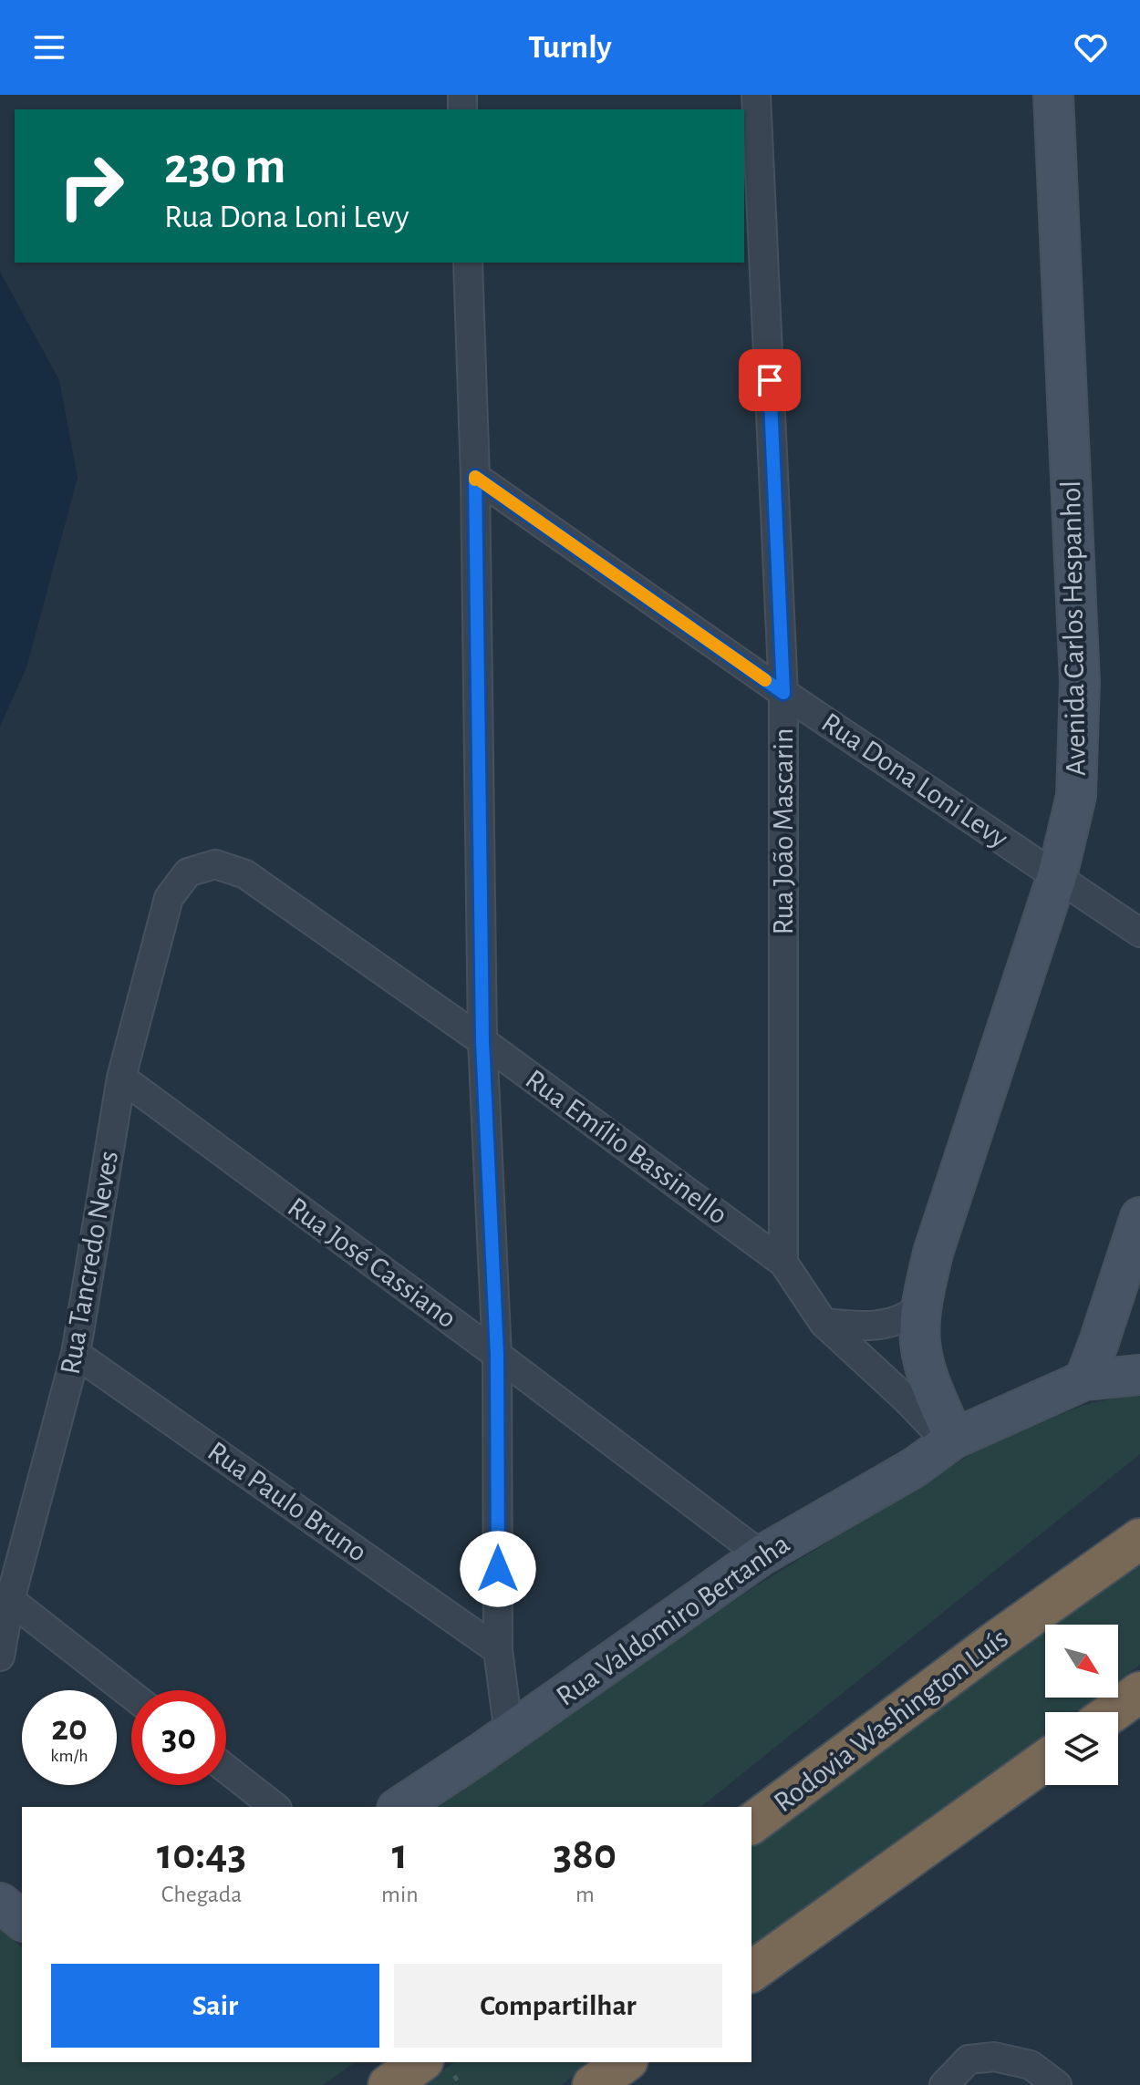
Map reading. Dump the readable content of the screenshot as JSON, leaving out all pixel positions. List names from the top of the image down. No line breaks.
{"streets":{"highway":["Rodovia Washington Luís"],"street":["Avenida Carlos Hespanhol","Rua Dona Loni Levy","Rua João Mascarin","Rua Emílio Bassinello","Rua Tancredo Neves","Rua José Cassiano","Rua Paulo Bruno","Rua Valdomiro Bertanha"]},"crossings":[["Avenida Carlos Hespanhol","Rua Dona Loni Levy"],["Avenida Carlos Hespanhol","Rua Emílio Bassinello"],["Avenida Carlos Hespanhol","Rua Valdomiro Bertanha"],["Rua Dona Loni Levy","Rua João Mascarin"],["Rua João Mascarin","Rua Emílio Bassinello"],["Rua Emílio Bassinello","Rua Tancredo Neves"],["Rua Emílio Bassinello","Rua Valdomiro Bertanha"],["Rua Tancredo Neves","Rua José Cassiano"],["Rua Tancredo Neves","Rua Paulo Bruno"],["Rua José Cassiano","Rua Valdomiro Bertanha"]],"north":"bottom right","page":{"header":"Turnly","turn":["230 m","Rua Dona Loni Levy"],"speed":"20 km/h","limit":"30","eta":["10:43","Chegada","1","min","380","m"],"buttons":["Sair","Compartilhar"]}}
